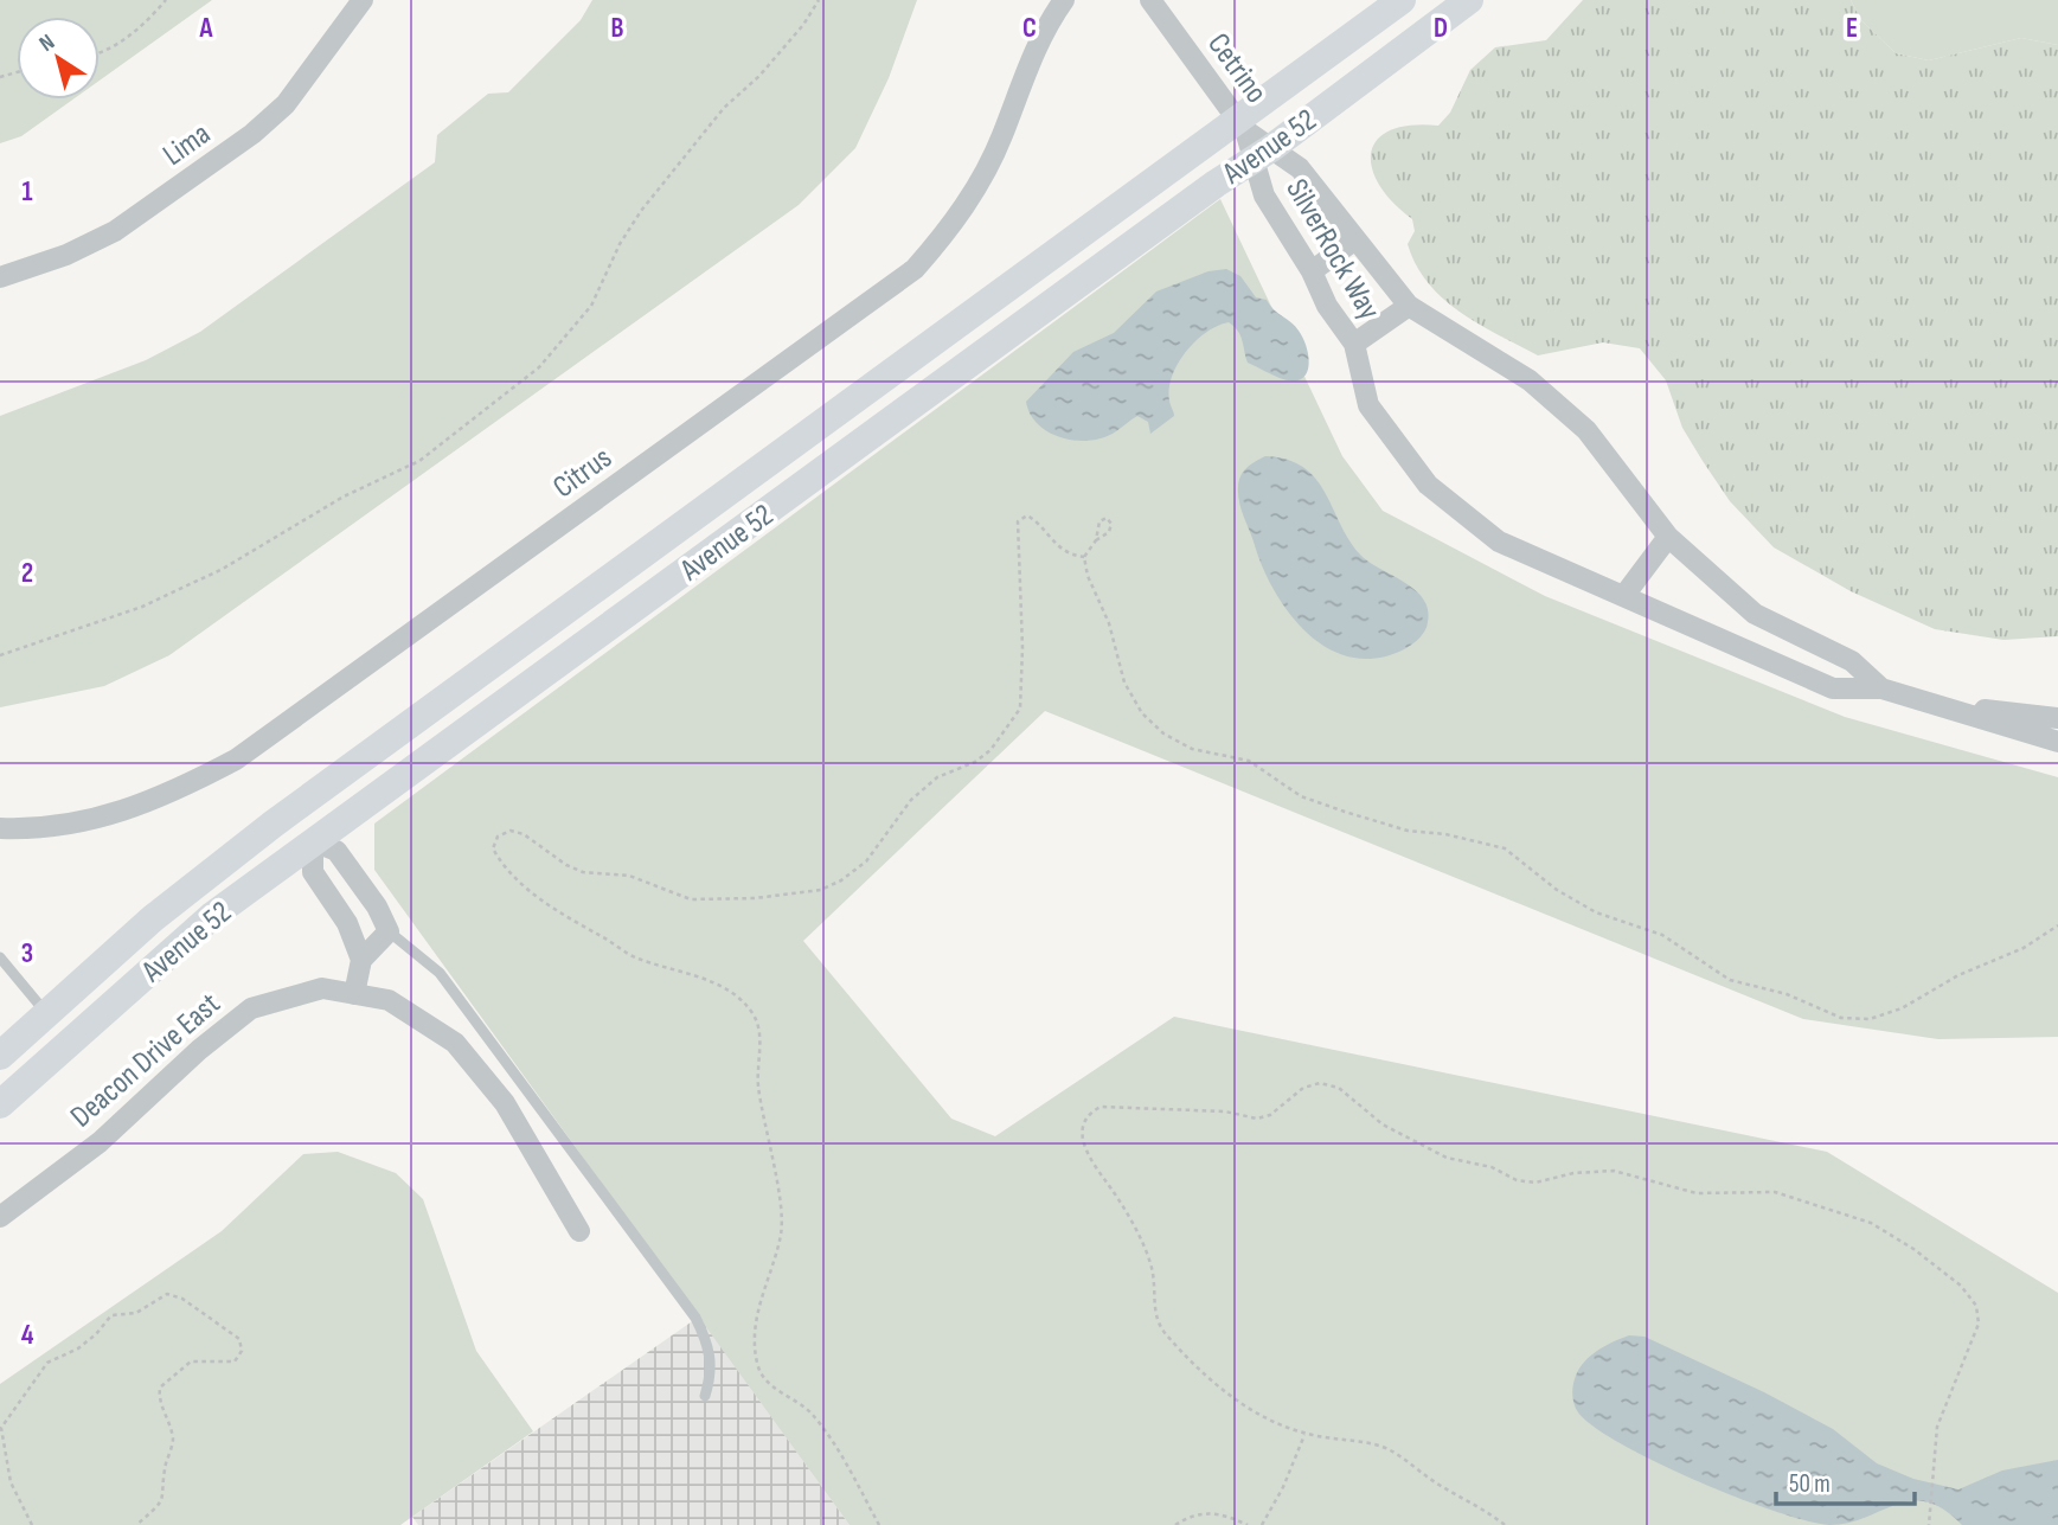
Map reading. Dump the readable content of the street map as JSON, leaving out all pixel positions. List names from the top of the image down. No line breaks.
{"streets":{"main road":["Avenue 52"],"street":["Cetrino","Lima","SilverRock Way","Citrus","Deacon Drive East"]},"crossings":[["Cetrino","Avenue 52"],["Cetrino","SilverRock Way"],["Avenue 52","SilverRock Way"]],"scale_bar":"50 m","north":"top left","grid":{"columns":["A","B","C","D","E"],"rows":["1","2","3","4"]}}
